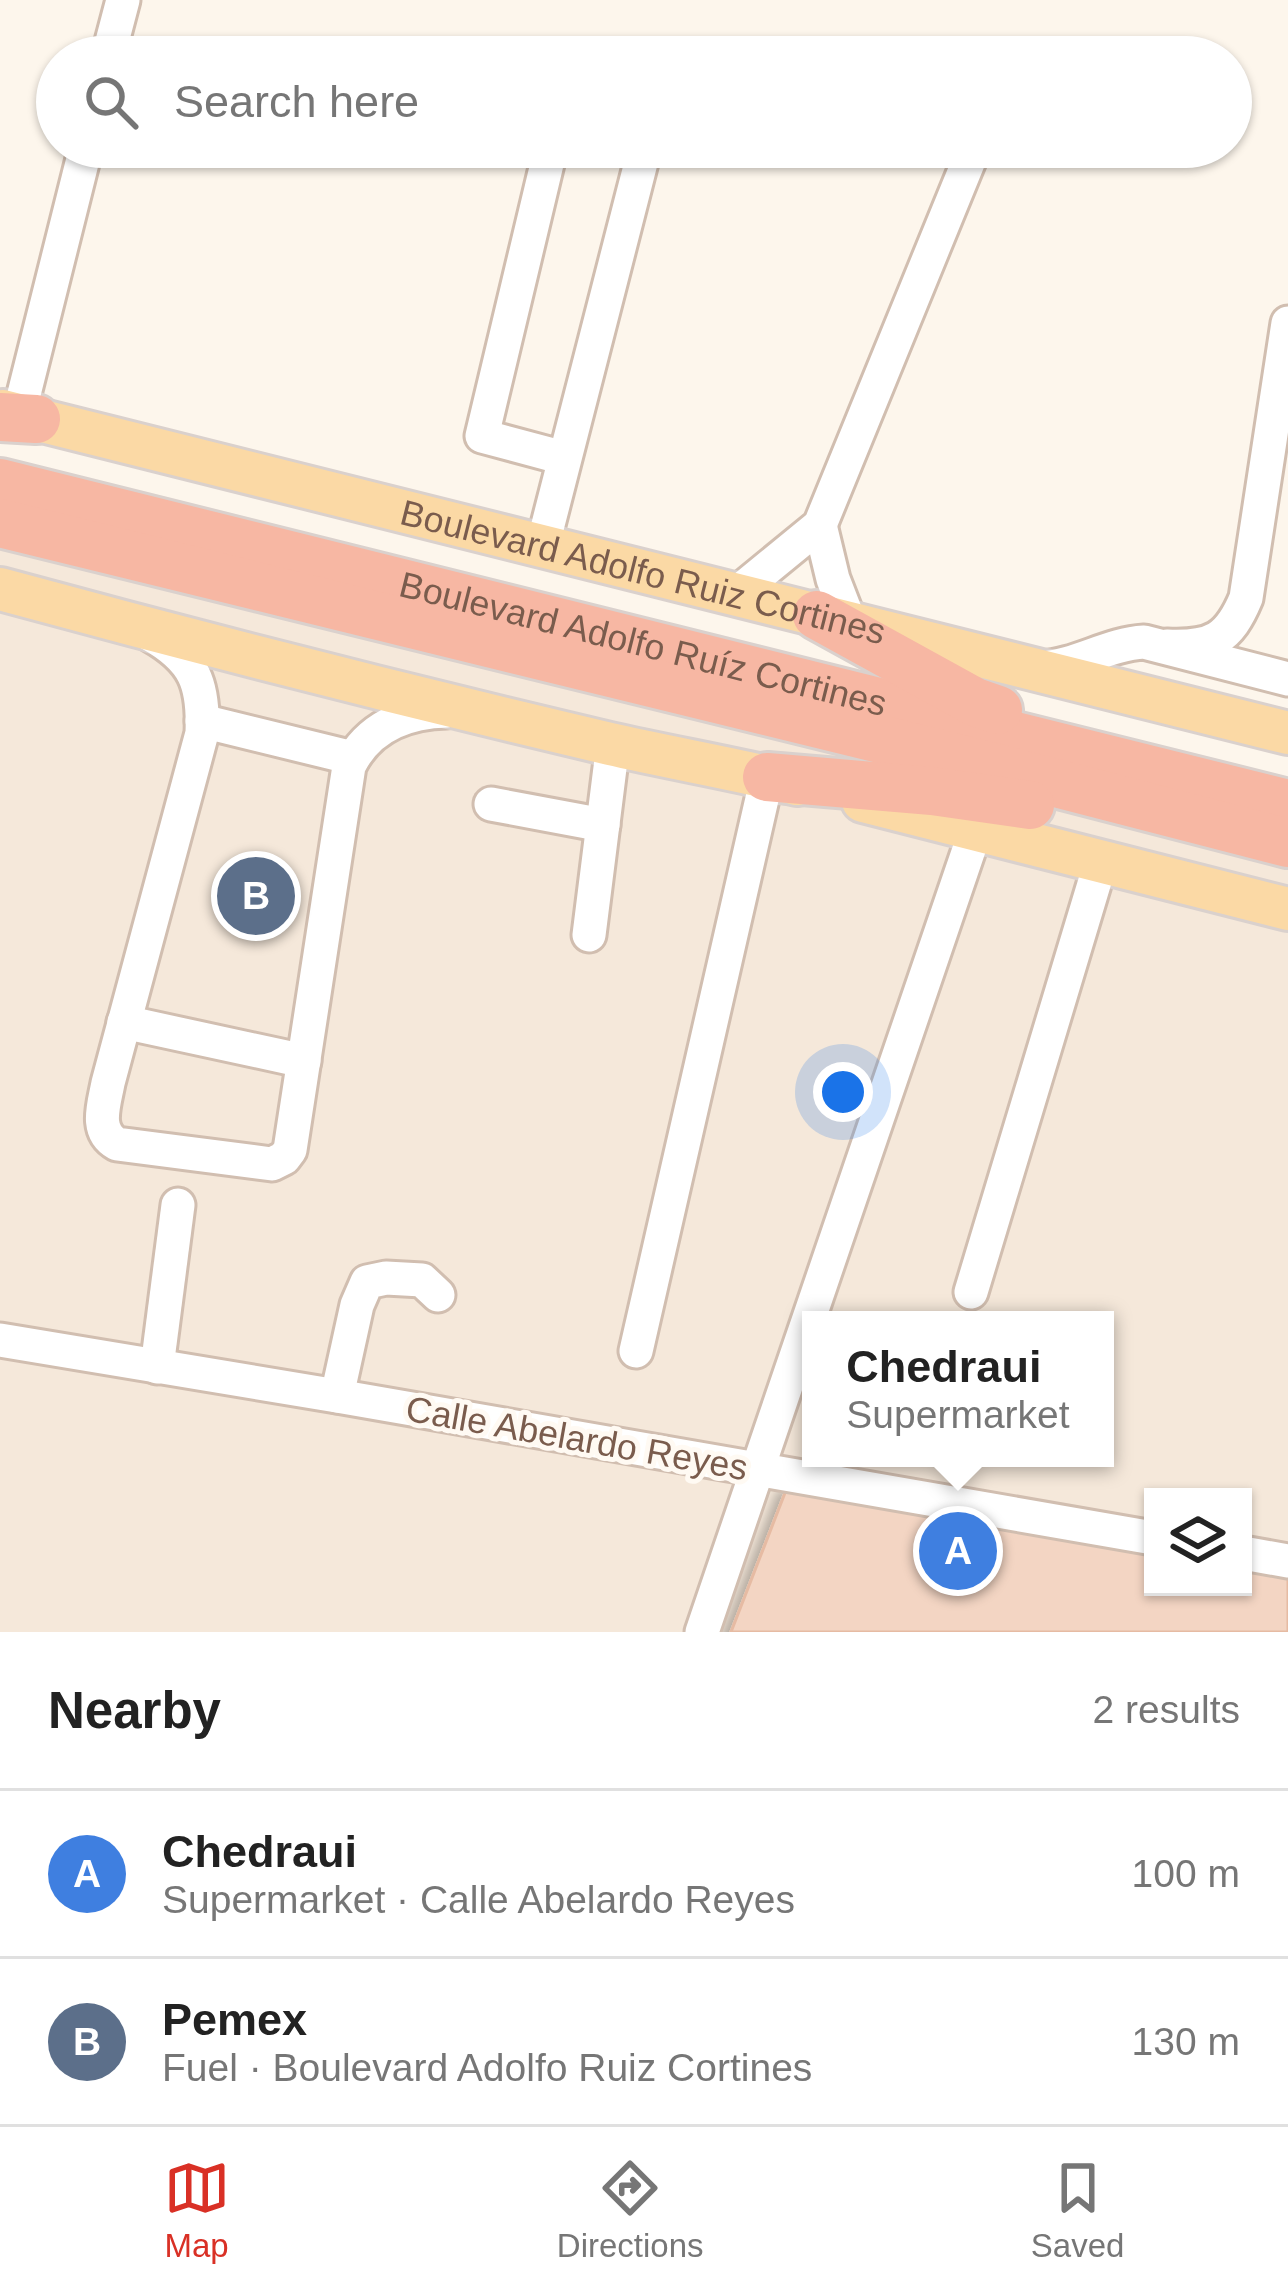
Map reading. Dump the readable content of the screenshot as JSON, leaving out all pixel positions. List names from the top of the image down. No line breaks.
{"streets":{"highway":["Boulevard Adolfo Ruíz Cortines"],"main road":["Boulevard Adolfo Ruiz Cortines"],"street":["Calle Abelardo Reyes"]},"page":{"search":"Search here","pins":["B","A"],"popup":["Chedraui","Supermarket"],"heading":["Nearby","2 results"],"list":[{"mark":"A","name":"Chedraui","note":"Supermarket · Calle Abelardo Reyes","value":"100 m"},{"mark":"B","name":"Pemex","note":"Fuel · Boulevard Adolfo Ruiz Cortines","value":"130 m"}],"nav":["Map","Directions","Saved"]}}
